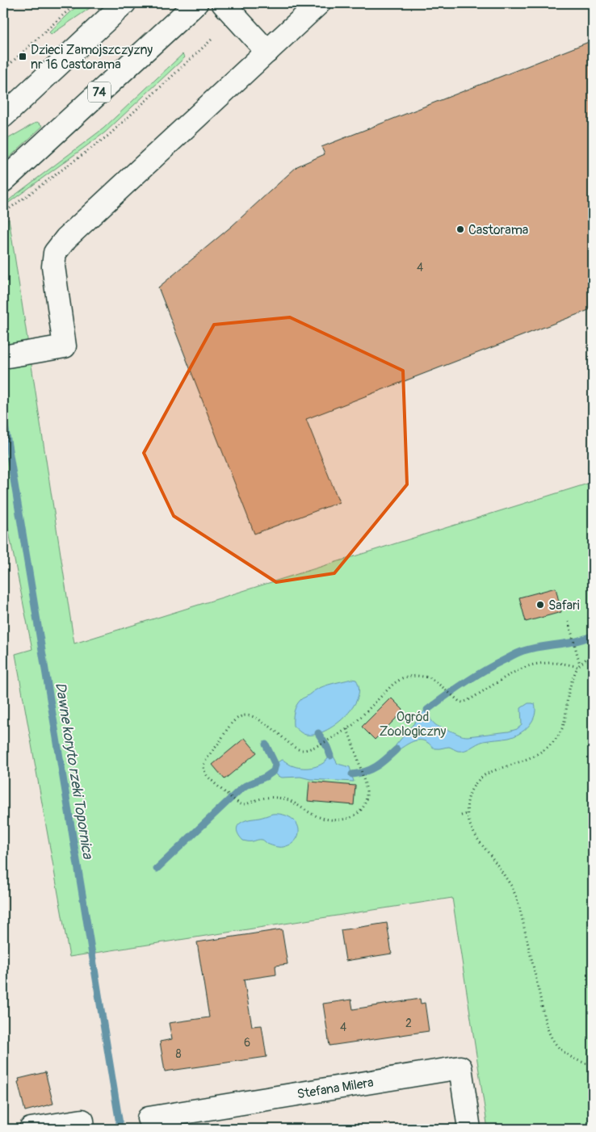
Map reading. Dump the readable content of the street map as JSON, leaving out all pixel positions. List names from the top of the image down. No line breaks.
{"streets":{"street":["74","Stefana Milera"]},"water":["Dawne koryto rzeki Topornica"],"parks":["Ogród Zoologiczny"],"places":{"transit":["Dzieci Zamojszczyzny nr 16 Castorama"],"other":["Castorama","Safari"]},"house_numbers":["4","2","4","6","8"]}
